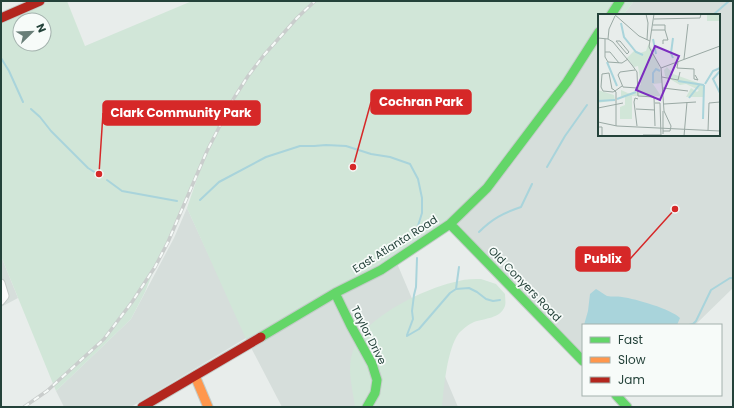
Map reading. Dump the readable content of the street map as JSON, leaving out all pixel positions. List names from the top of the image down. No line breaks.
{"streets":{"street":["East Atlanta Road","Old Conyers Road","Taylor Drive"]},"crossings":[["East Atlanta Road","Old Conyers Road"],["East Atlanta Road","Taylor Drive"]],"places":["Cochran Park","Clark Community Park","Publix"],"legend":["Fast","Slow","Jam"],"north":"top right"}
